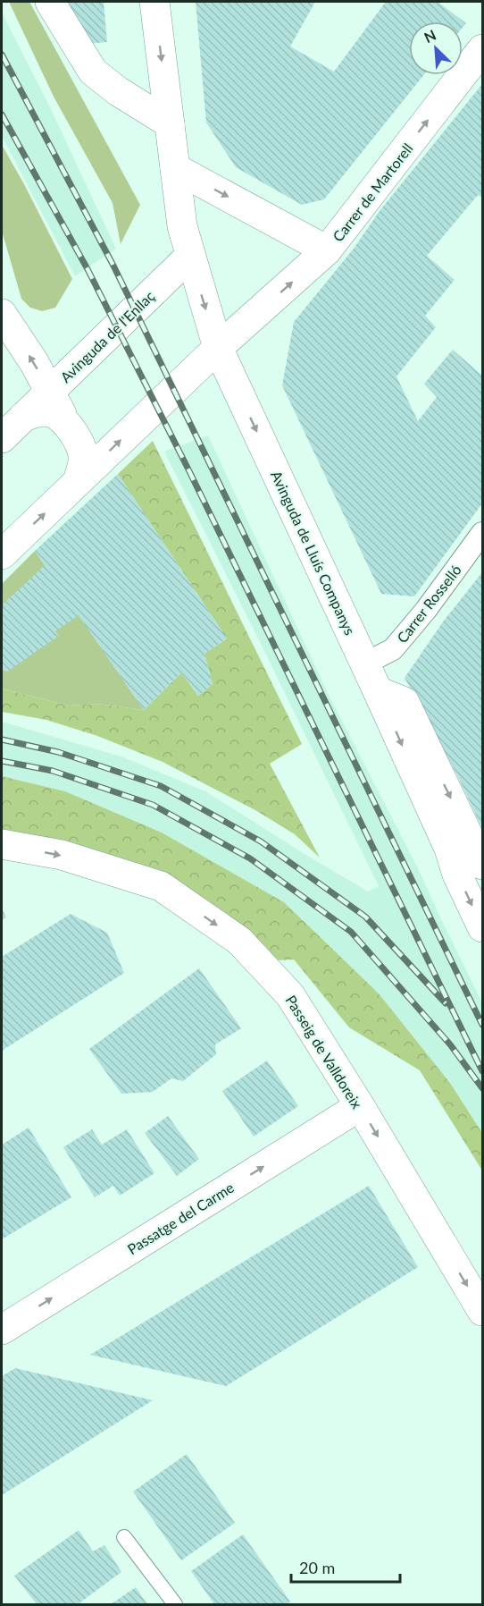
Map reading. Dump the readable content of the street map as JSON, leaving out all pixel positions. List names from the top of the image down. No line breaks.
{"streets":{"street":["Carrer de Martorell","Avinguda de l'Enllaç","Avinguda de Lluís Companys","Carrer Rosselló","Passeig de Valldoreix","Passatge del Carme"]},"crossings":[["Carrer de Martorell","Avinguda de Lluís Companys"],["Avinguda de l'Enllaç","Avinguda de Lluís Companys"],["Avinguda de Lluís Companys","Carrer Rosselló"],["Passeig de Valldoreix","Passatge del Carme"]],"one_way":["Carrer de Martorell","Passeig de Valldoreix","Passatge del Carme"],"scale_bar":"20 m","north":"top left"}
